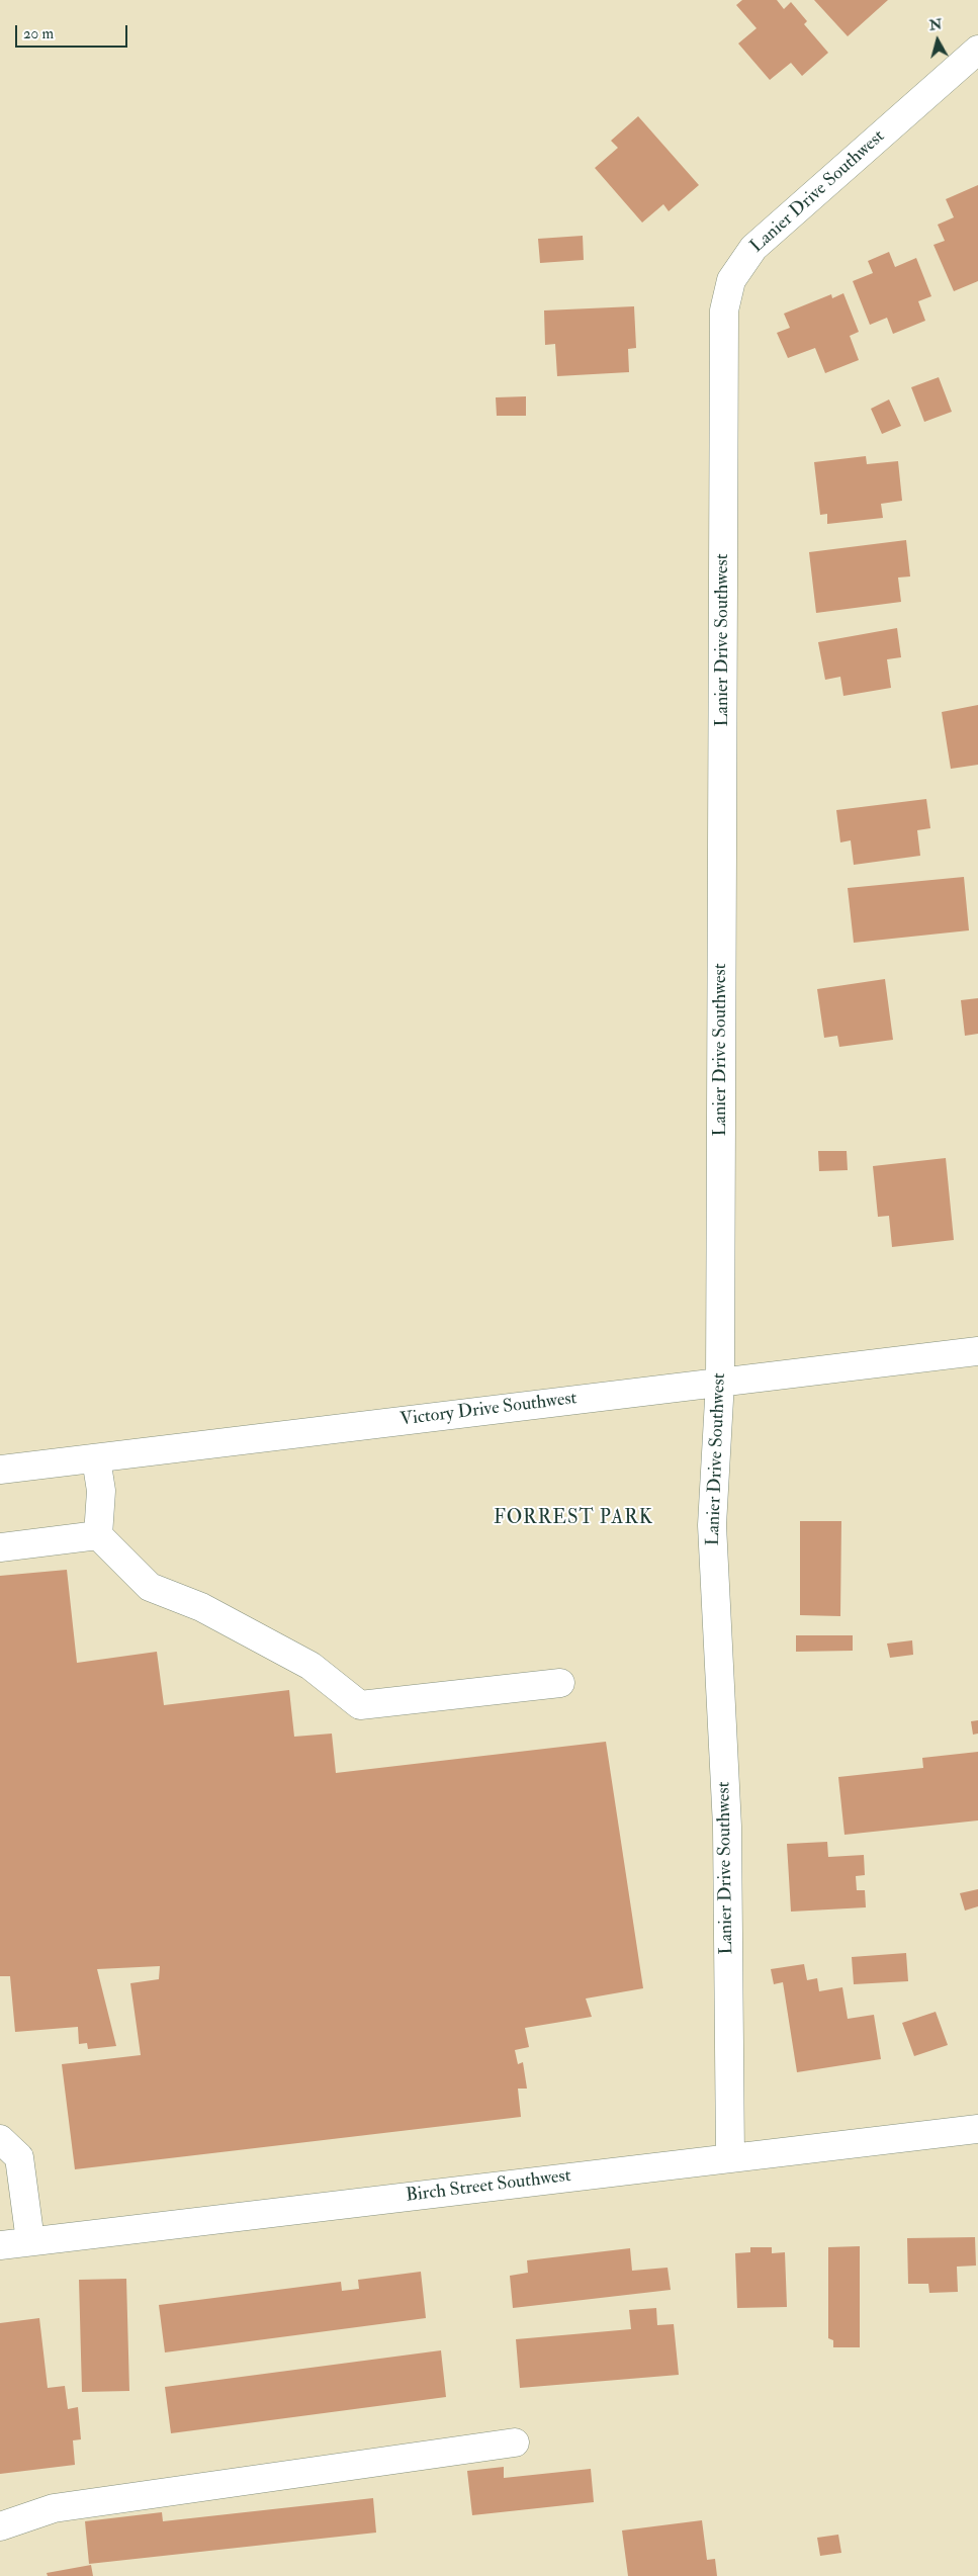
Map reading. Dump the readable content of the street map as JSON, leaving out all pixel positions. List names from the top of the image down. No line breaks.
{"streets":{"street":["Lanier Drive Southwest","Victory Drive Southwest","Birch Street Southwest"]},"crossings":[["Lanier Drive Southwest","Victory Drive Southwest"],["Lanier Drive Southwest","Birch Street Southwest"]],"districts":["FORREST PARK"],"scale_bar":"20 m","north":"top"}
